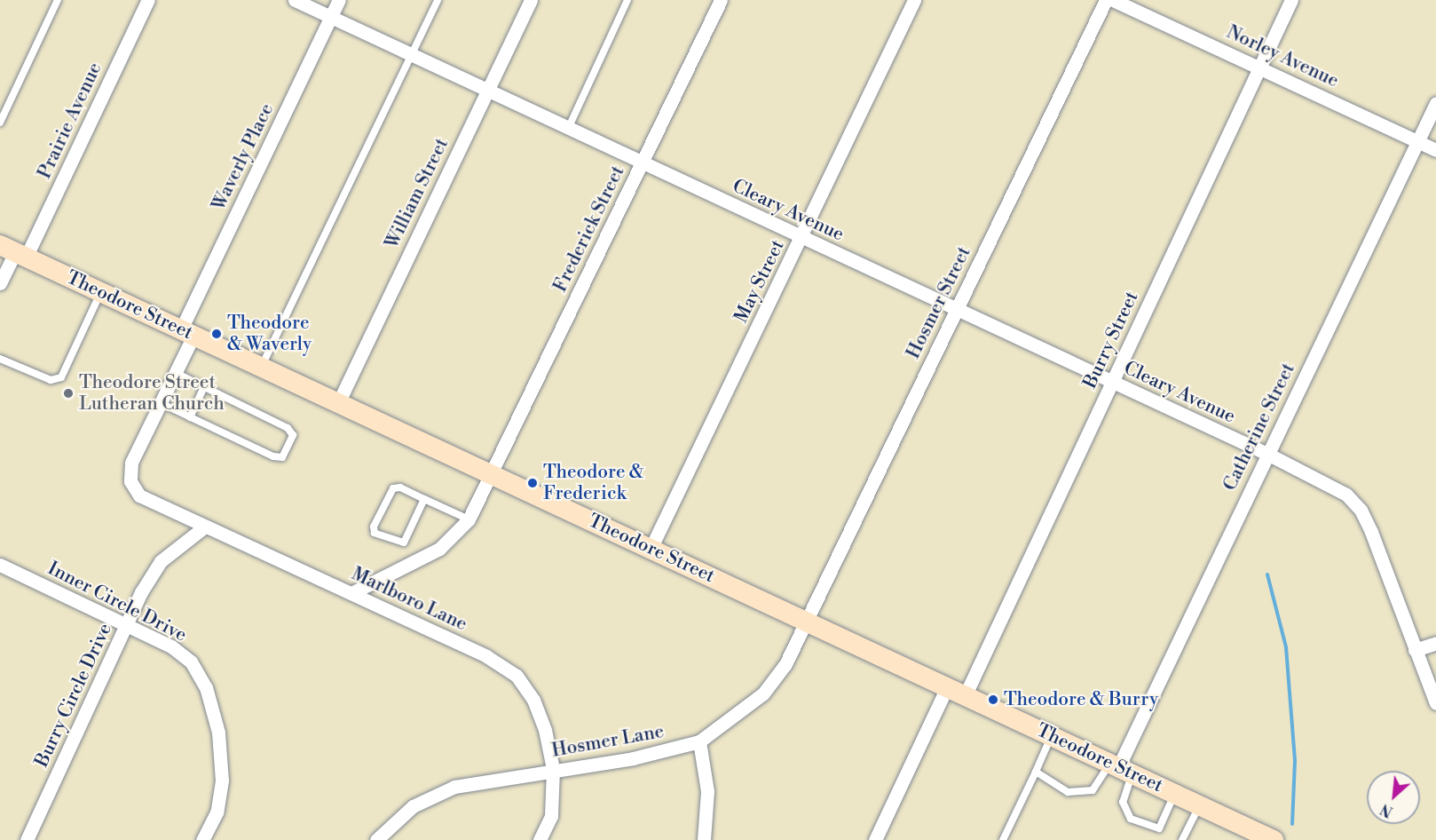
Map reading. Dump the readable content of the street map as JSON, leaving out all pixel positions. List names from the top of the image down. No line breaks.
{"streets":{"main road":["Theodore Street"],"street":["Norley Avenue","Prairie Avenue","Waverly Place","William Street","Cleary Avenue","Frederick Street","May Street","Hosmer Street","Burry Street","Catherine Street","Marlboro Lane","Inner Circle Drive","Burry Circle Drive","Hosmer Lane"]},"crossings":[["Norley Avenue","Burry Street"],["Norley Avenue","Catherine Street"],["Prairie Avenue","Theodore Street"],["Waverly Place","Cleary Avenue"],["Waverly Place","Theodore Street"],["Waverly Place","Marlboro Lane"],["William Street","Cleary Avenue"],["William Street","Theodore Street"],["Cleary Avenue","Frederick Street"],["Cleary Avenue","May Street"],["Cleary Avenue","Hosmer Street"],["Cleary Avenue","Burry Street"],["Cleary Avenue","Catherine Street"],["Frederick Street","Theodore Street"],["Frederick Street","Marlboro Lane"],["May Street","Theodore Street"],["Hosmer Street","Theodore Street"],["Hosmer Street","Hosmer Lane"],["Theodore Street","Burry Street"],["Theodore Street","Catherine Street"],["Theodore Street","Hosmer Lane"],["Marlboro Lane","Burry Circle Drive"],["Marlboro Lane","Hosmer Lane"],["Inner Circle Drive","Burry Circle Drive"]],"places":["Theodore & Waverly","Theodore Street Lutheran Church","Theodore & Frederick","Theodore & Burry"],"north":"bottom left"}
